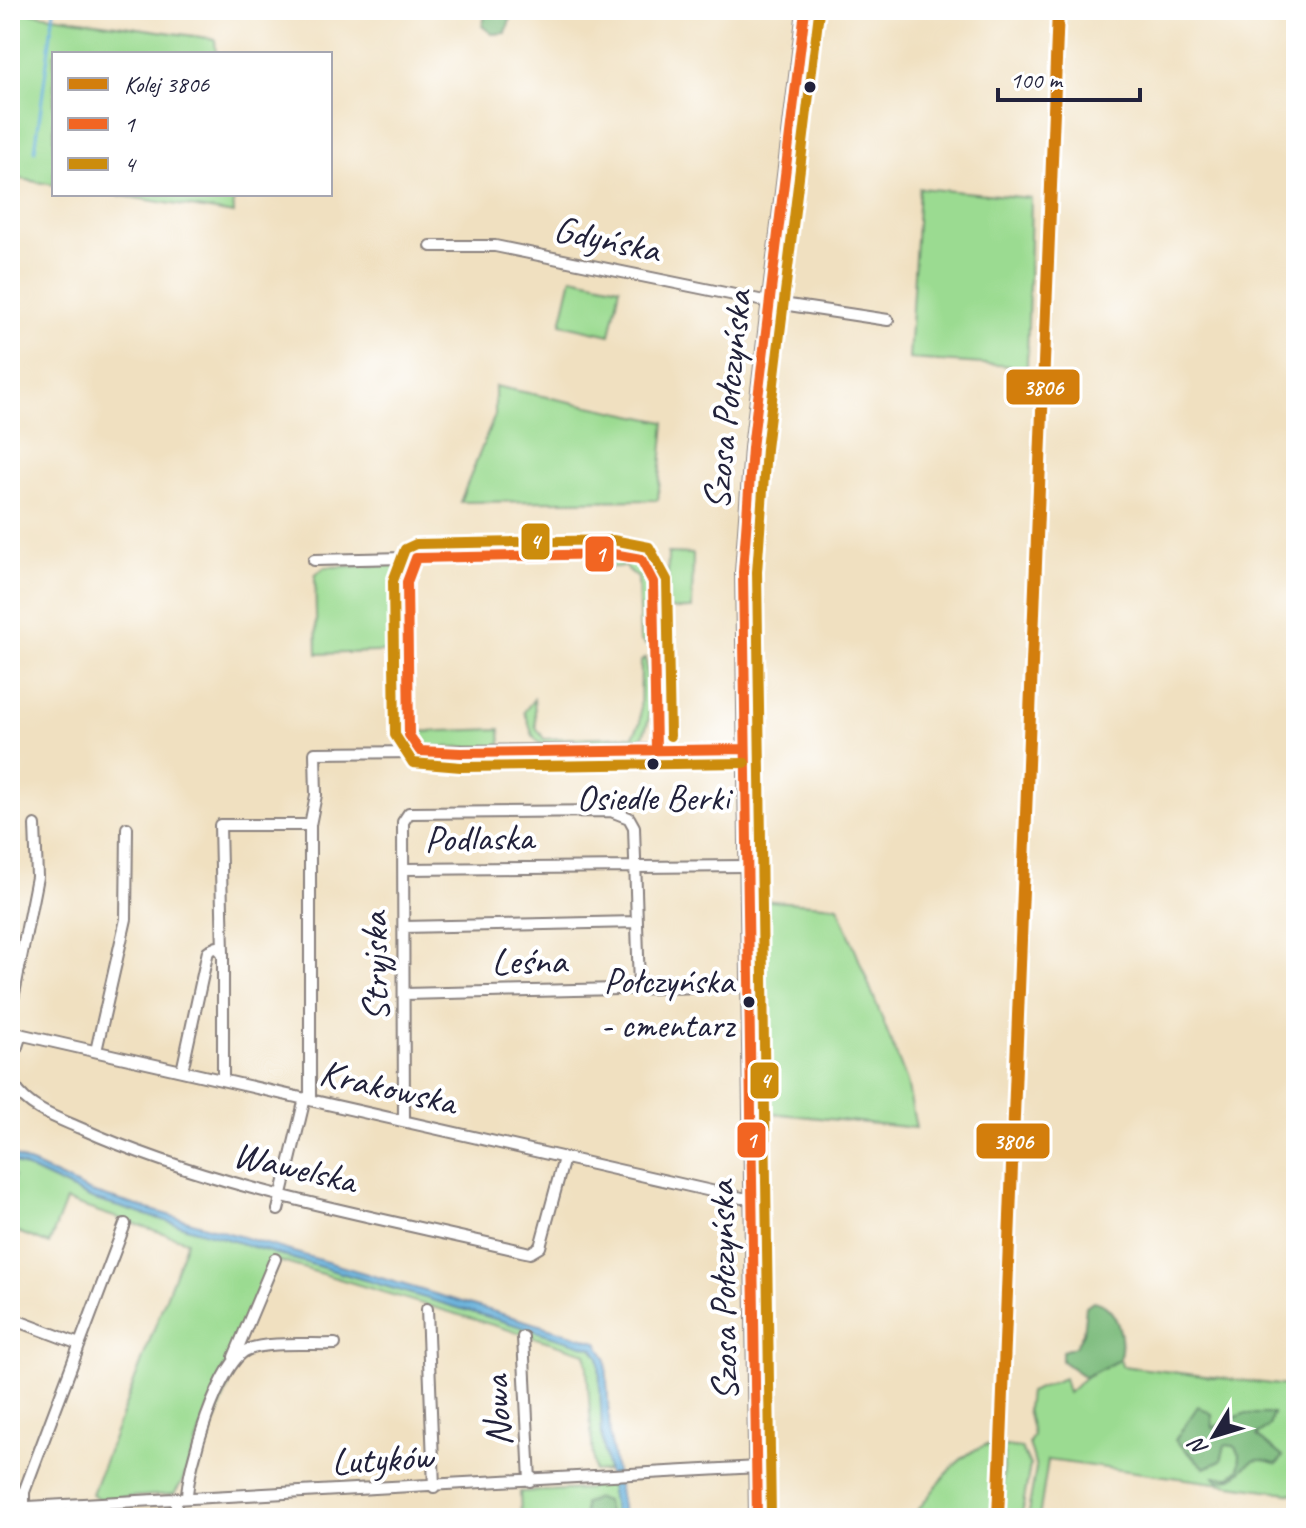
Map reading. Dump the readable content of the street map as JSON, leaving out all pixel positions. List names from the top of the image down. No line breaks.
{"streets":{"main road":["Szosa Połczyńska"],"street":["Gdyńska","Podlaska","Leśna","Stryjska","Krakowska","Wawelska","Nowa","Lutyków"]},"crossings":[["Gdyńska","Szosa Połczyńska"],["Szosa Połczyńska","Podlaska"],["Szosa Połczyńska","Leśna"],["Szosa Połczyńska","Krakowska"],["Szosa Połczyńska","Lutyków"],["Podlaska","Stryjska"],["Leśna","Stryjska"],["Stryjska","Krakowska"],["Krakowska","Wawelska"],["Nowa","Lutyków"]],"places":["Osiedle Berki","Połczyńska - cmentarz"],"lines":["rail line 3806","transit line 1","transit line 4"],"legend":["Kolej 3806","1","4"],"scale_bar":"100 m","north":"bottom left"}
